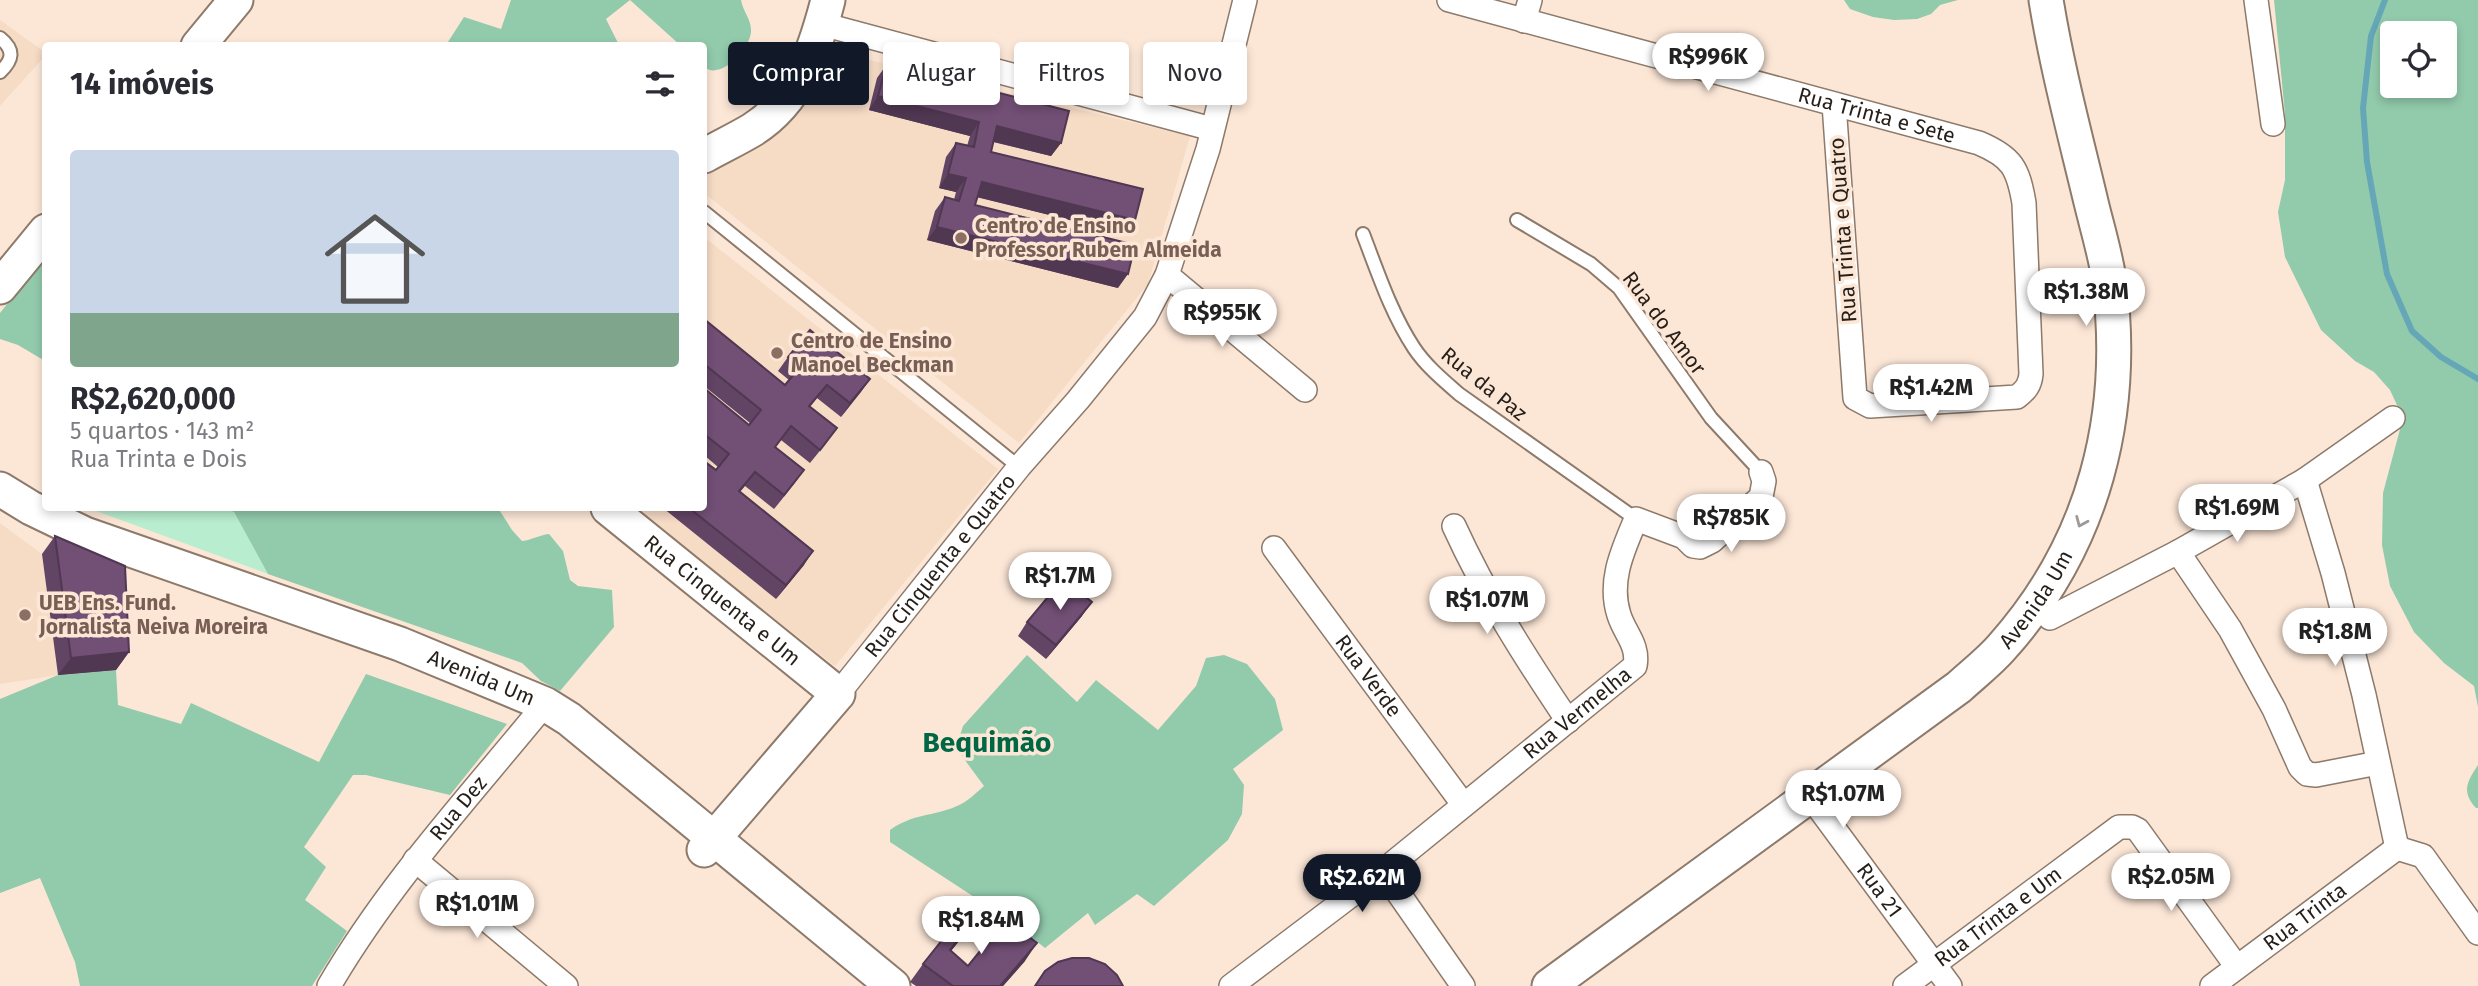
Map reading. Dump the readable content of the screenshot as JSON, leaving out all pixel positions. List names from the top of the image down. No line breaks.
{"streets":{"main road":["Rua Cinquenta e Quatro","Avenida Um","Rua Cinquenta e Um"],"street":["Rua Trinta e Sete","Rua Trinta e Quatro","Rua Verde","Rua Vermelha","Rua Dez","Rua 21","Rua Trinta e Um","Rua Trinta"],"lane":["Rua do Amor","Rua da Paz"]},"crossings":[["Rua Trinta e Sete","Rua Trinta e Quatro"],["Rua da Paz","Rua Vermelha"],["Rua Cinquenta e Quatro","Avenida Um"],["Rua Cinquenta e Quatro","Rua Cinquenta e Um"],["Avenida Um","Rua Dez"],["Avenida Um","Rua 21"],["Rua Verde","Rua Vermelha"],["Rua 21","Rua Trinta e Um"],["Rua Trinta e Um","Rua Trinta"]],"districts":["Bequimão"],"places":["Centro de Ensino Professor Rubem Almeida","Centro de Ensino Manoel Beckman","UEB Ens. Fund. Jornalista Neiva Moreira"],"page":{"price":["R$996K","R$1.38M","R$955K","R$1.42M","R$1.69M","R$785K","R$1.7M","R$1.07M","R$1.8M","R$1.07M","R$2.05M","R$2.62M","R$1.01M","R$1.84M"],"chip":["Comprar","Alugar","Filtros","Novo"],"heading":"14 imóveis","list":[{"name":"R$2,620,000","note":"5 quartos · 143 m² · Rua Trinta e Dois"}]}}
